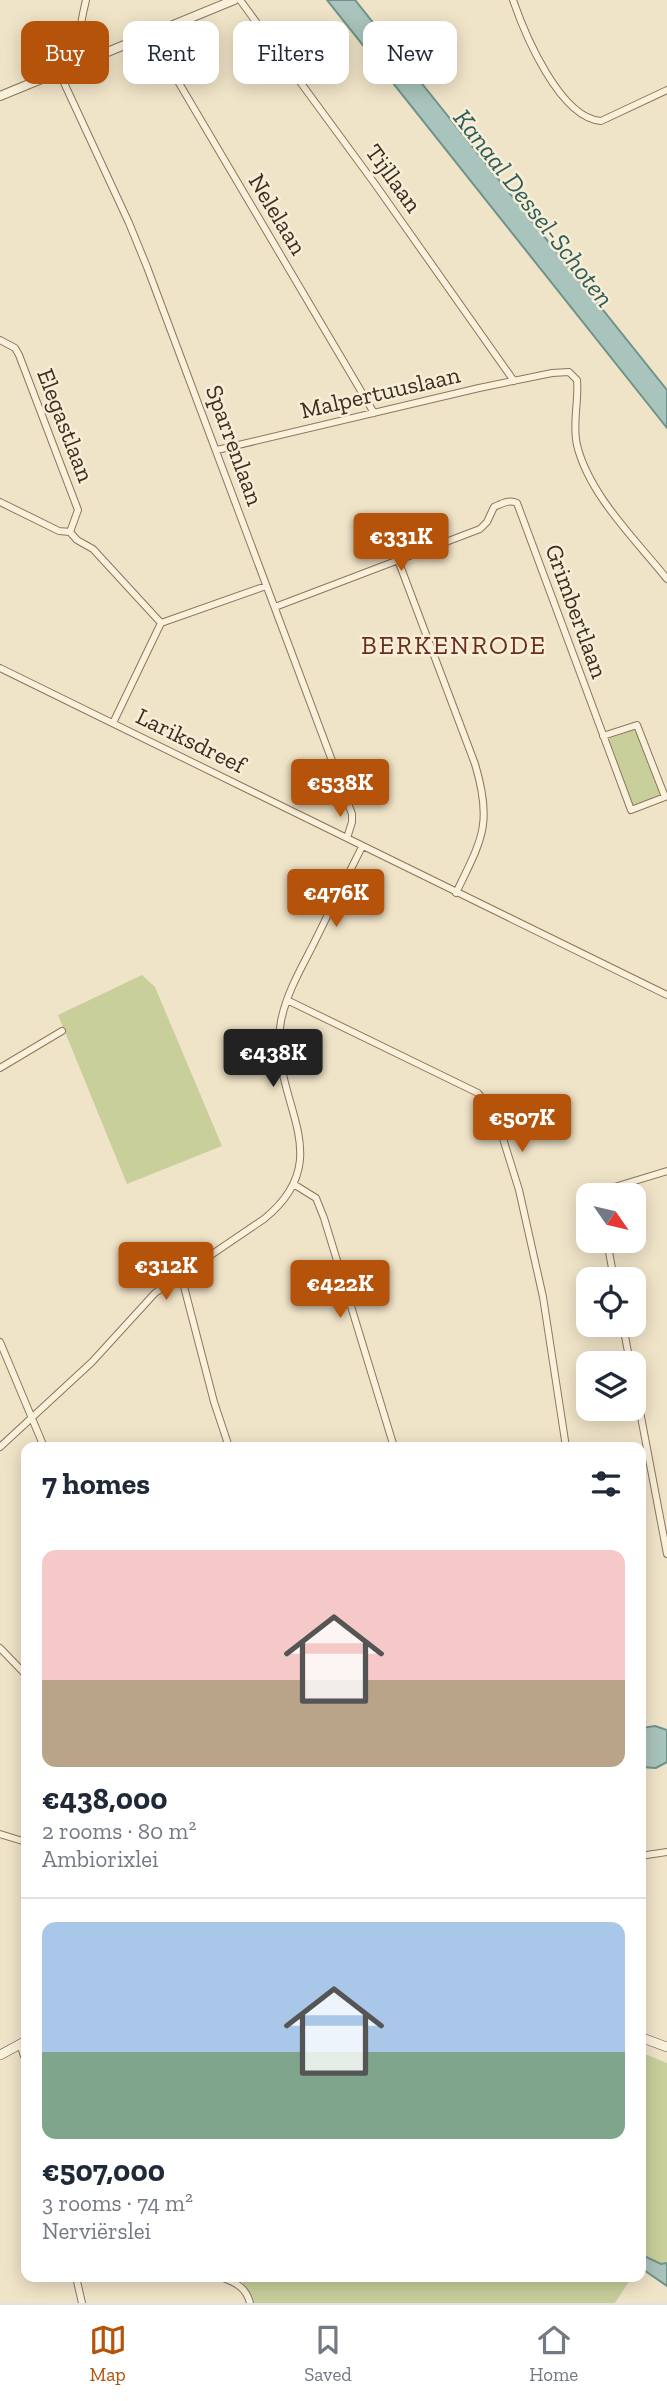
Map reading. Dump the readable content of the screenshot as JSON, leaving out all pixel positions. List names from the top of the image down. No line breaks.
{"streets":{"street":["Tijllaan","Nelelaan","Malpertuuslaan","Elegastlaan","Sparrenlaan","Grimbertlaan","Lariksdreef"]},"crossings":[["Tijllaan","Malpertuuslaan"],["Nelelaan","Malpertuuslaan"],["Malpertuuslaan","Sparrenlaan"],["Sparrenlaan","Lariksdreef"]],"districts":["BERKENRODE"],"water":["Kanaal Dessel-Schoten"],"north":"bottom right","page":{"chip":["Buy","Rent","Filters","New"],"price":["€331K","€538K","€476K","€438K","€507K","€312K","€422K"],"heading":"7 homes","list":[{"name":"€438,000","note":"2 rooms · 80 m² · Ambiorixlei"},{"name":"€507,000","note":"3 rooms · 74 m² · Nerviërslei"}],"tabs":["Map","Saved","Home"]}}
